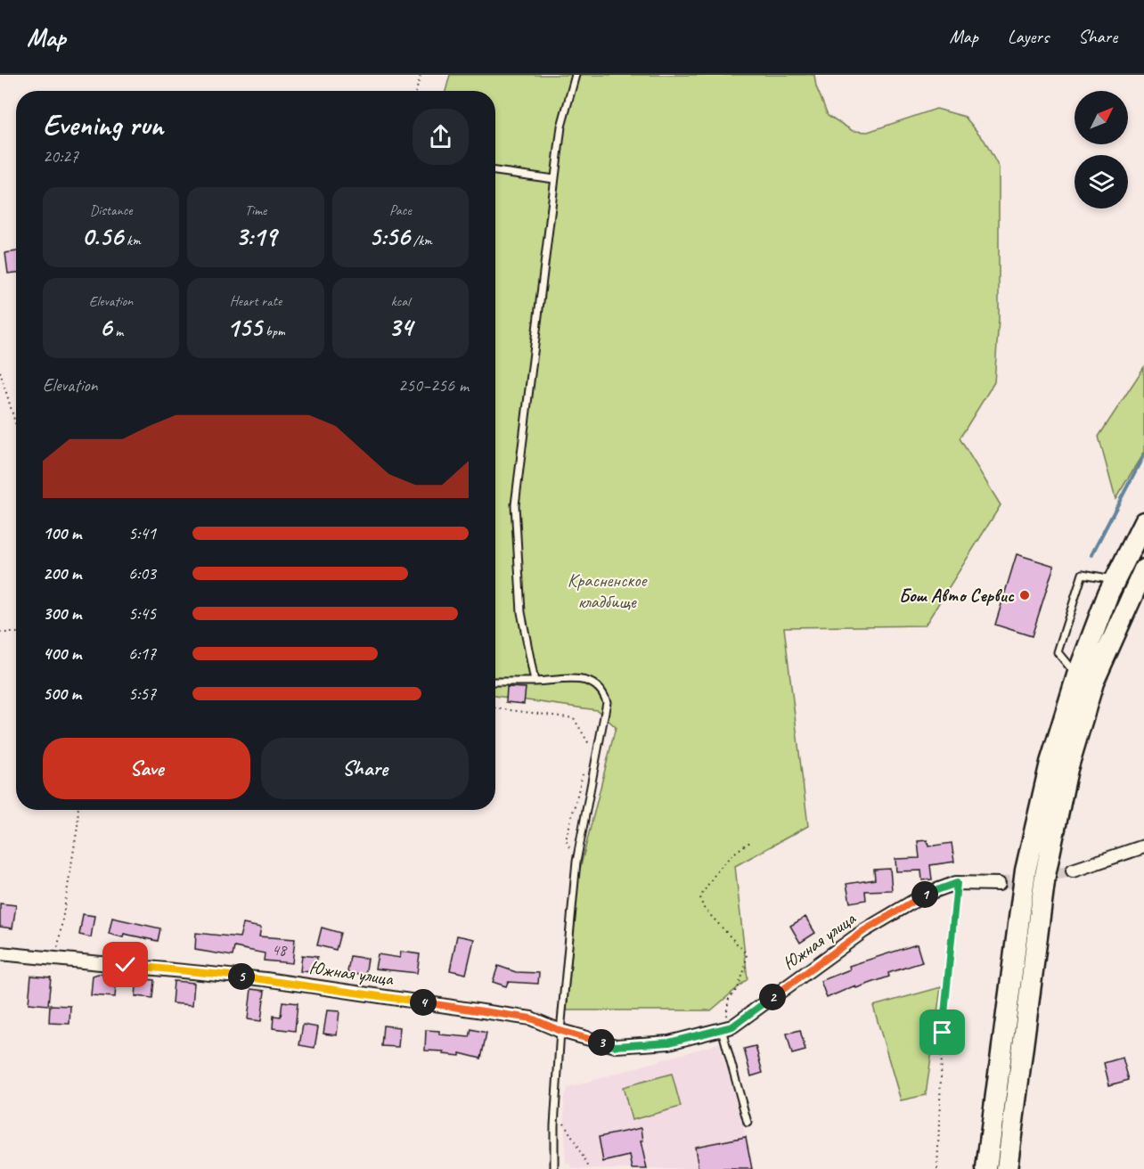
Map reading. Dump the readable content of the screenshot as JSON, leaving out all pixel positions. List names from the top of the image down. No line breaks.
{"streets":{"street":["Южная улица"]},"parks":["Красненское кладбище"],"places":["Бош Авто Сервис"],"house_numbers":["48"],"north":"top right","page":{"header":"Map","nav":["Map","Layers","Share"],"heading":["Evening run","20:27"],"stats":[["Distance","0.56 km"],["Time","3:19"],["Pace","5:56 /km"],["Elevation","6 m"],["Heart rate","155 bpm"],["kcal","34"]],"chart":["Elevation","250–256 m"],"list":[{"name":"100 m","note":"5:41"},{"name":"200 m","note":"6:03"},{"name":"300 m","note":"5:45"},{"name":"400 m","note":"6:17"},{"name":"500 m","note":"5:57"}],"buttons":["Save","Share"],"pins":["1","5","2","4","3"]}}
